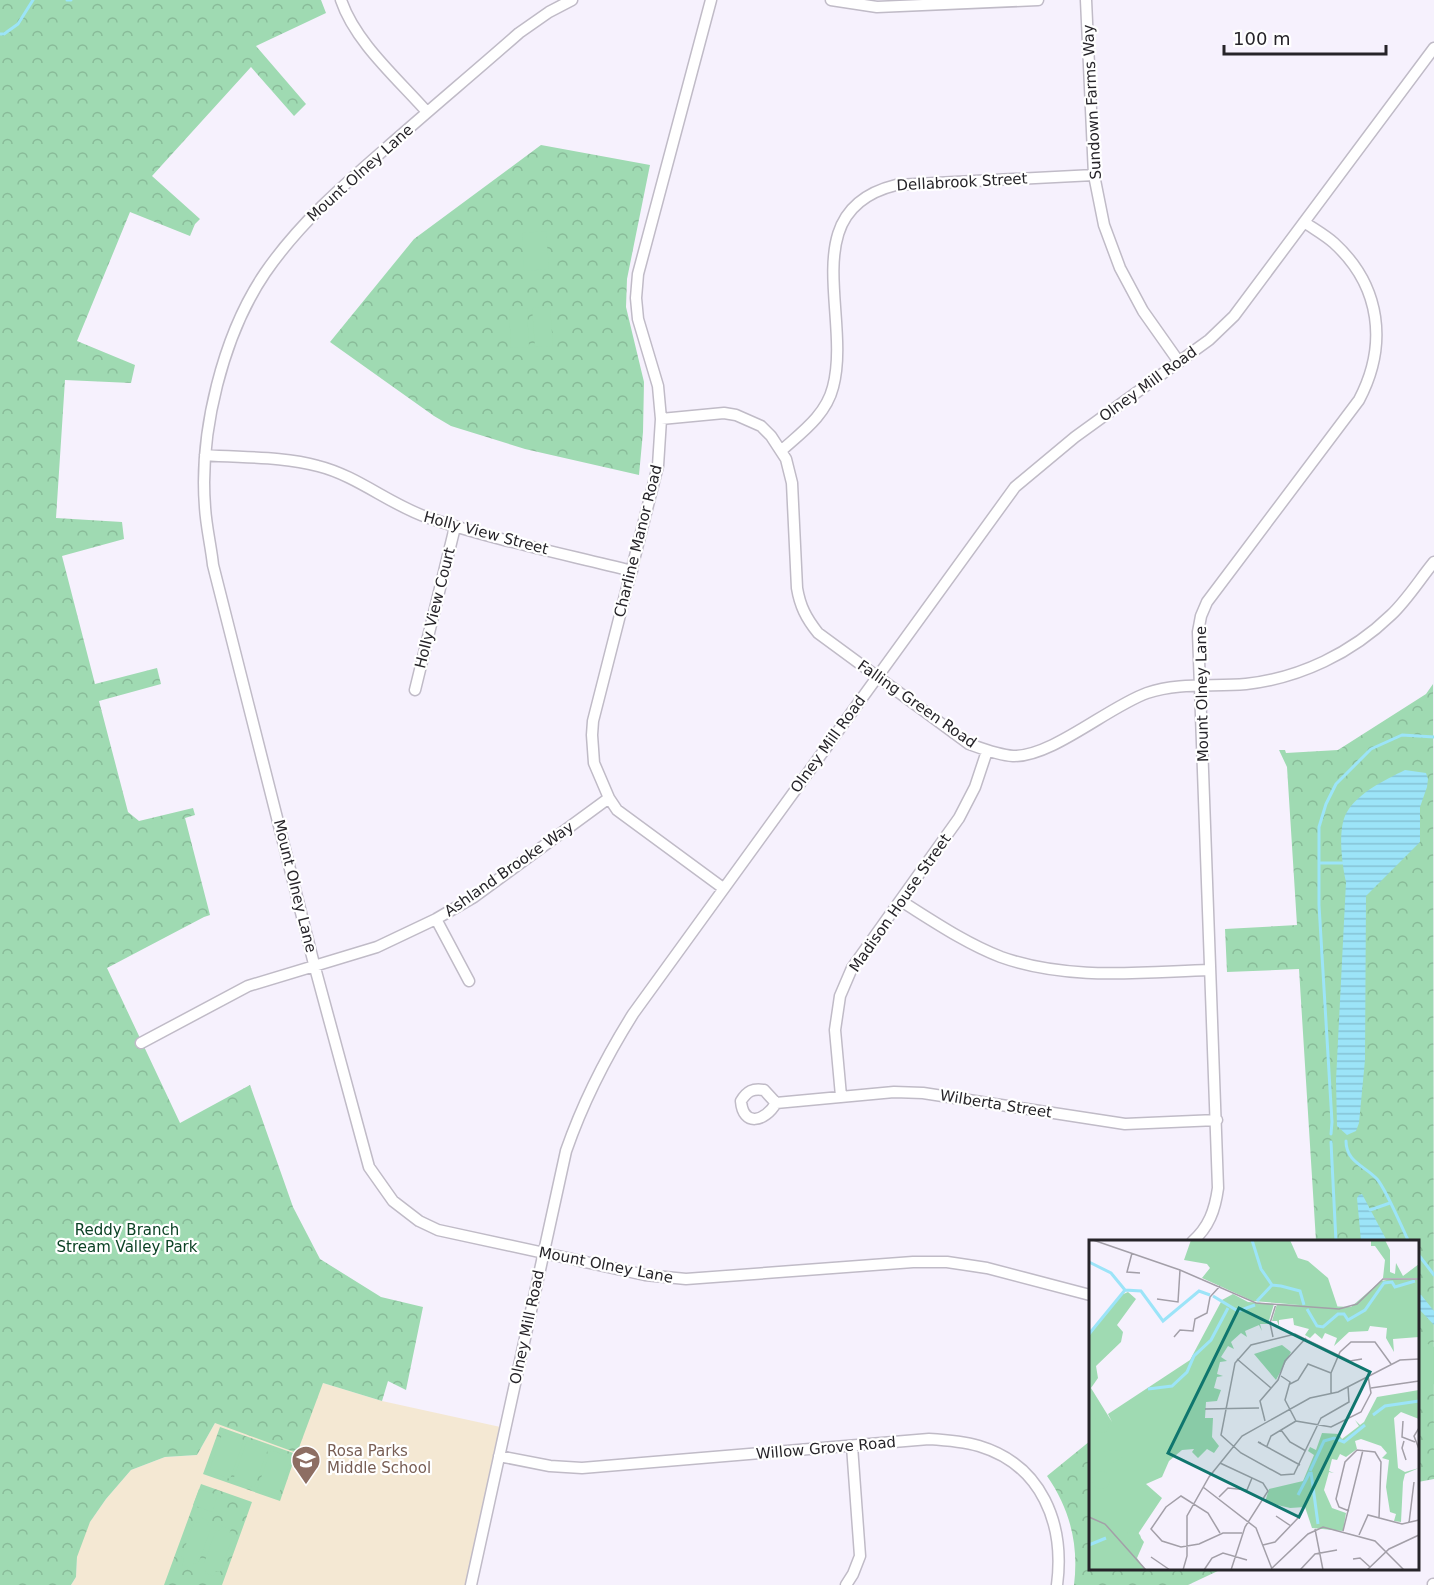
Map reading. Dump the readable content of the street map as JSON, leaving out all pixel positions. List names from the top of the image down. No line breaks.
{"streets":{"street":["Sundown Farms Way","Mount Olney Lane","Dellabrook Street","Olney Mill Road","Holly View Street","Charline Manor Road","Holly View Court","Falling Green Road","Ashland Brooke Way","Madison House Street","Wilberta Street","Willow Grove Road"]},"crossings":[["Sundown Farms Way","Dellabrook Street"],["Sundown Farms Way","Olney Mill Road"],["Mount Olney Lane","Olney Mill Road"],["Mount Olney Lane","Holly View Street"],["Mount Olney Lane","Falling Green Road"],["Mount Olney Lane","Ashland Brooke Way"],["Mount Olney Lane","Wilberta Street"],["Dellabrook Street","Falling Green Road"],["Olney Mill Road","Charline Manor Road"],["Olney Mill Road","Falling Green Road"],["Olney Mill Road","Willow Grove Road"],["Holly View Street","Charline Manor Road"],["Holly View Street","Holly View Court"],["Charline Manor Road","Falling Green Road"],["Charline Manor Road","Ashland Brooke Way"],["Falling Green Road","Madison House Street"],["Madison House Street","Wilberta Street"]],"parks":["Reddy Branch Stream Valley Park"],"places":{"school or university":["Rosa Parks Middle School"]},"scale_bar":"100 m"}
